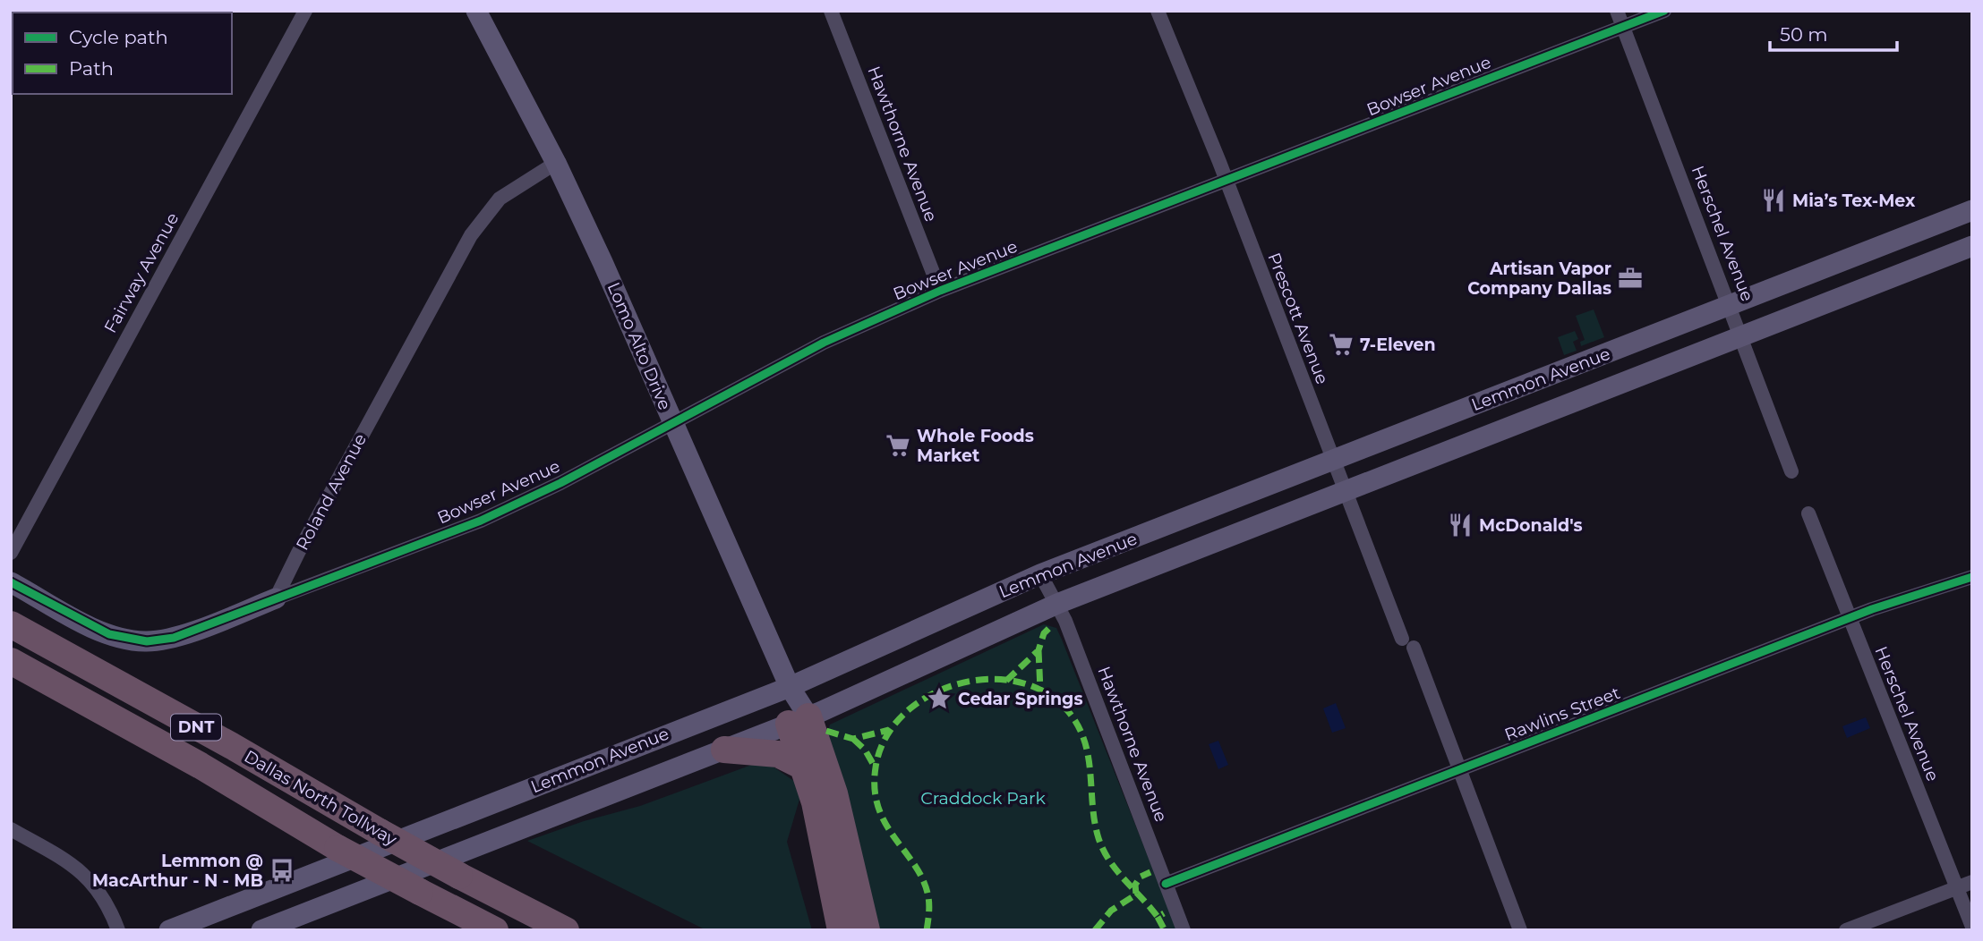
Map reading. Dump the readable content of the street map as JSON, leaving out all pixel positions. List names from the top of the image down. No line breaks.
{"streets":{"highway":["DNT","Dallas North Tollway"],"main road":["Lomo Alto Drive","Lemmon Avenue"],"street":["Bowser Avenue","Hawthorne Avenue","Herschel Avenue","Fairway Avenue","Prescott Avenue","Roland Avenue","Rawlins Street"]},"crossings":[["Bowser Avenue","Hawthorne Avenue"],["Bowser Avenue","Herschel Avenue"],["Bowser Avenue","Prescott Avenue"],["Bowser Avenue","Lomo Alto Drive"],["Bowser Avenue","Roland Avenue"],["Hawthorne Avenue","Lemmon Avenue"],["Hawthorne Avenue","Rawlins Street"],["Herschel Avenue","Lemmon Avenue"],["Herschel Avenue","Rawlins Street"],["Prescott Avenue","Lemmon Avenue"],["Prescott Avenue","Rawlins Street"],["Lomo Alto Drive","Lemmon Avenue"],["Lomo Alto Drive","Roland Avenue"]],"parks":["Craddock Park"],"places":{"restaurant":["Mia’s Tex-Mex","McDonald's"],"office":["Artisan Vapor Company Dallas"],"supermarket":["7-Eleven","Whole Foods Market"],"place":["Cedar Springs"],"bus stop":["Lemmon @ MacArthur - N - MB"]},"legend":["Cycle path","Path"],"scale_bar":"50 m"}
